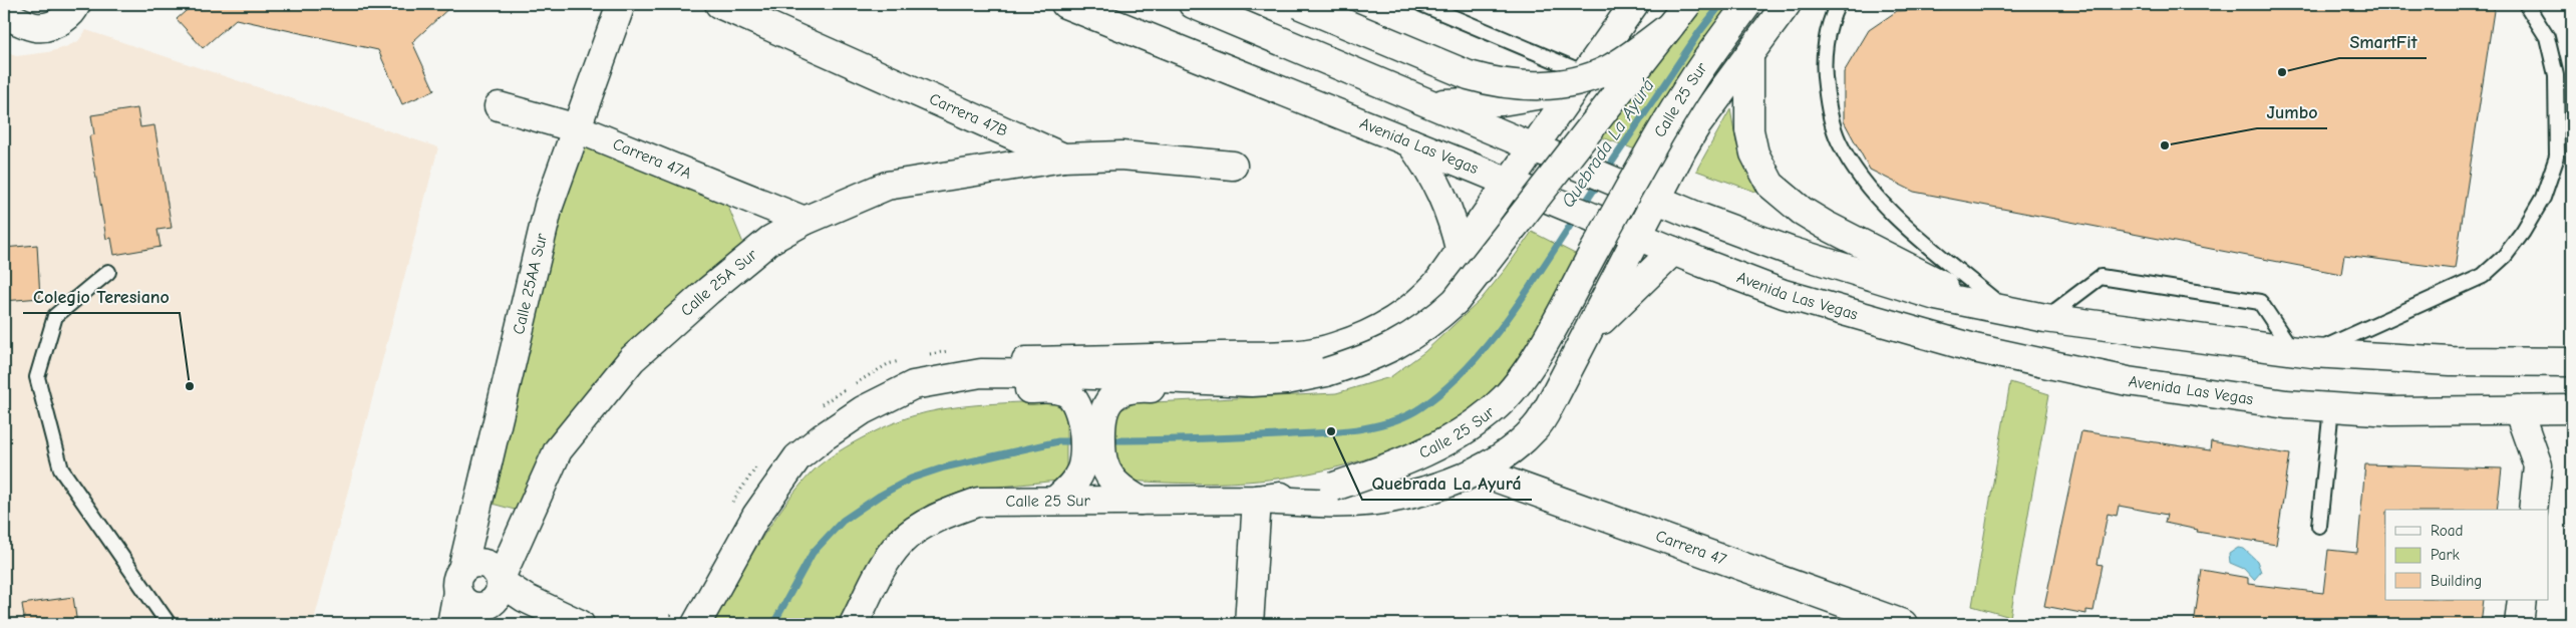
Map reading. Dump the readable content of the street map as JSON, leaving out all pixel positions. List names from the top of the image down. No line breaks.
{"streets":{"main road":["Calle 25 Sur","Carrera 47B","Avenida Las Vegas","Carrera 47A","Calle 25AA Sur","Calle 25A Sur","Carrera 47"]},"crossings":[["Carrera 47B","Calle 25A Sur"],["Carrera 47A","Calle 25AA Sur"],["Carrera 47A","Calle 25A Sur"]],"water":["Quebrada La Ayurá"],"places":["SmartFit","Jumbo","Colegio Teresiano","Quebrada La Ayurá"],"legend":["Road","Park","Building"]}
